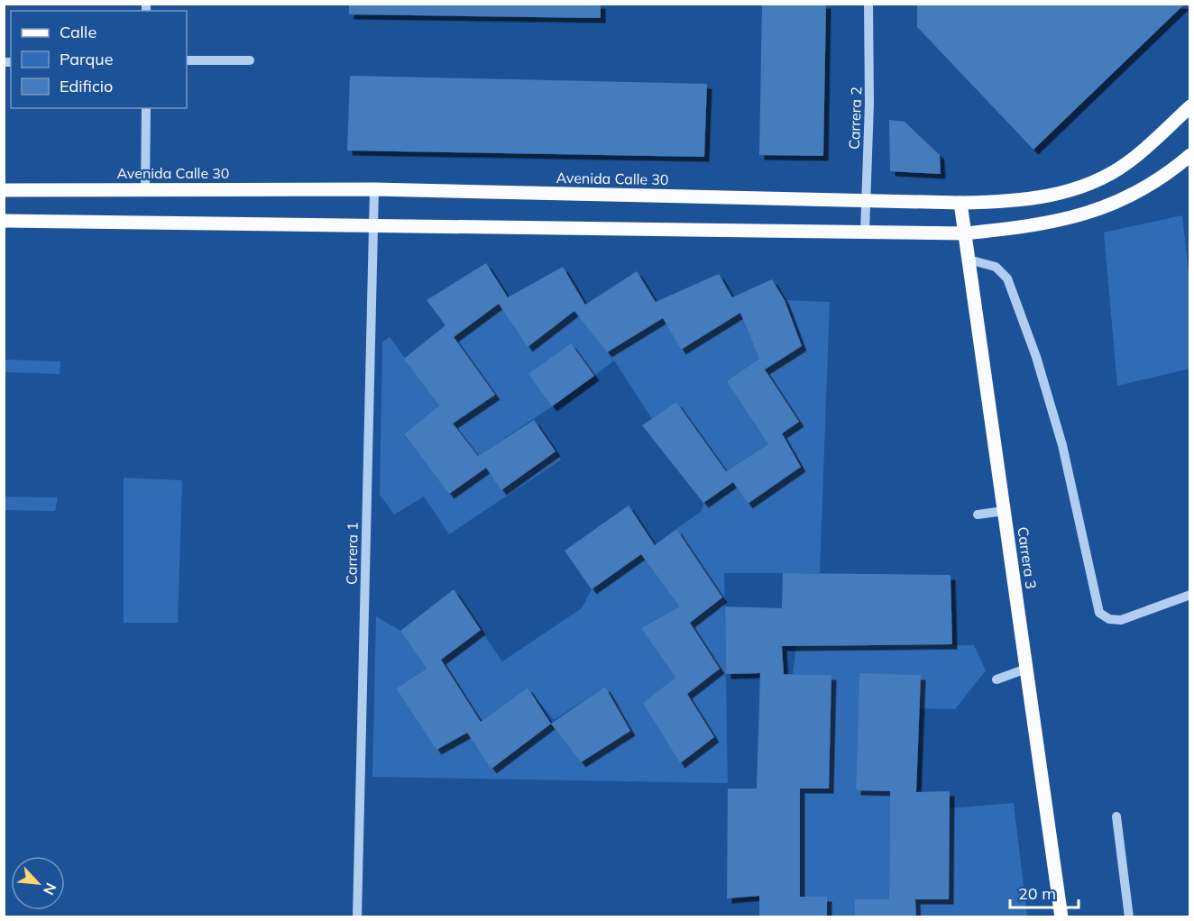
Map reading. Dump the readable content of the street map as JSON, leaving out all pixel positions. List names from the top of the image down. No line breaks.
{"streets":{"main road":["Avenida Calle 30","Carrera 3"],"street":["Carrera 2","Carrera 1"]},"crossings":[["Carrera 2","Avenida Calle 30"],["Avenida Calle 30","Carrera 1"],["Avenida Calle 30","Carrera 3"]],"legend":["Calle","Parque","Edificio"],"scale_bar":"20 m","north":"bottom right"}
